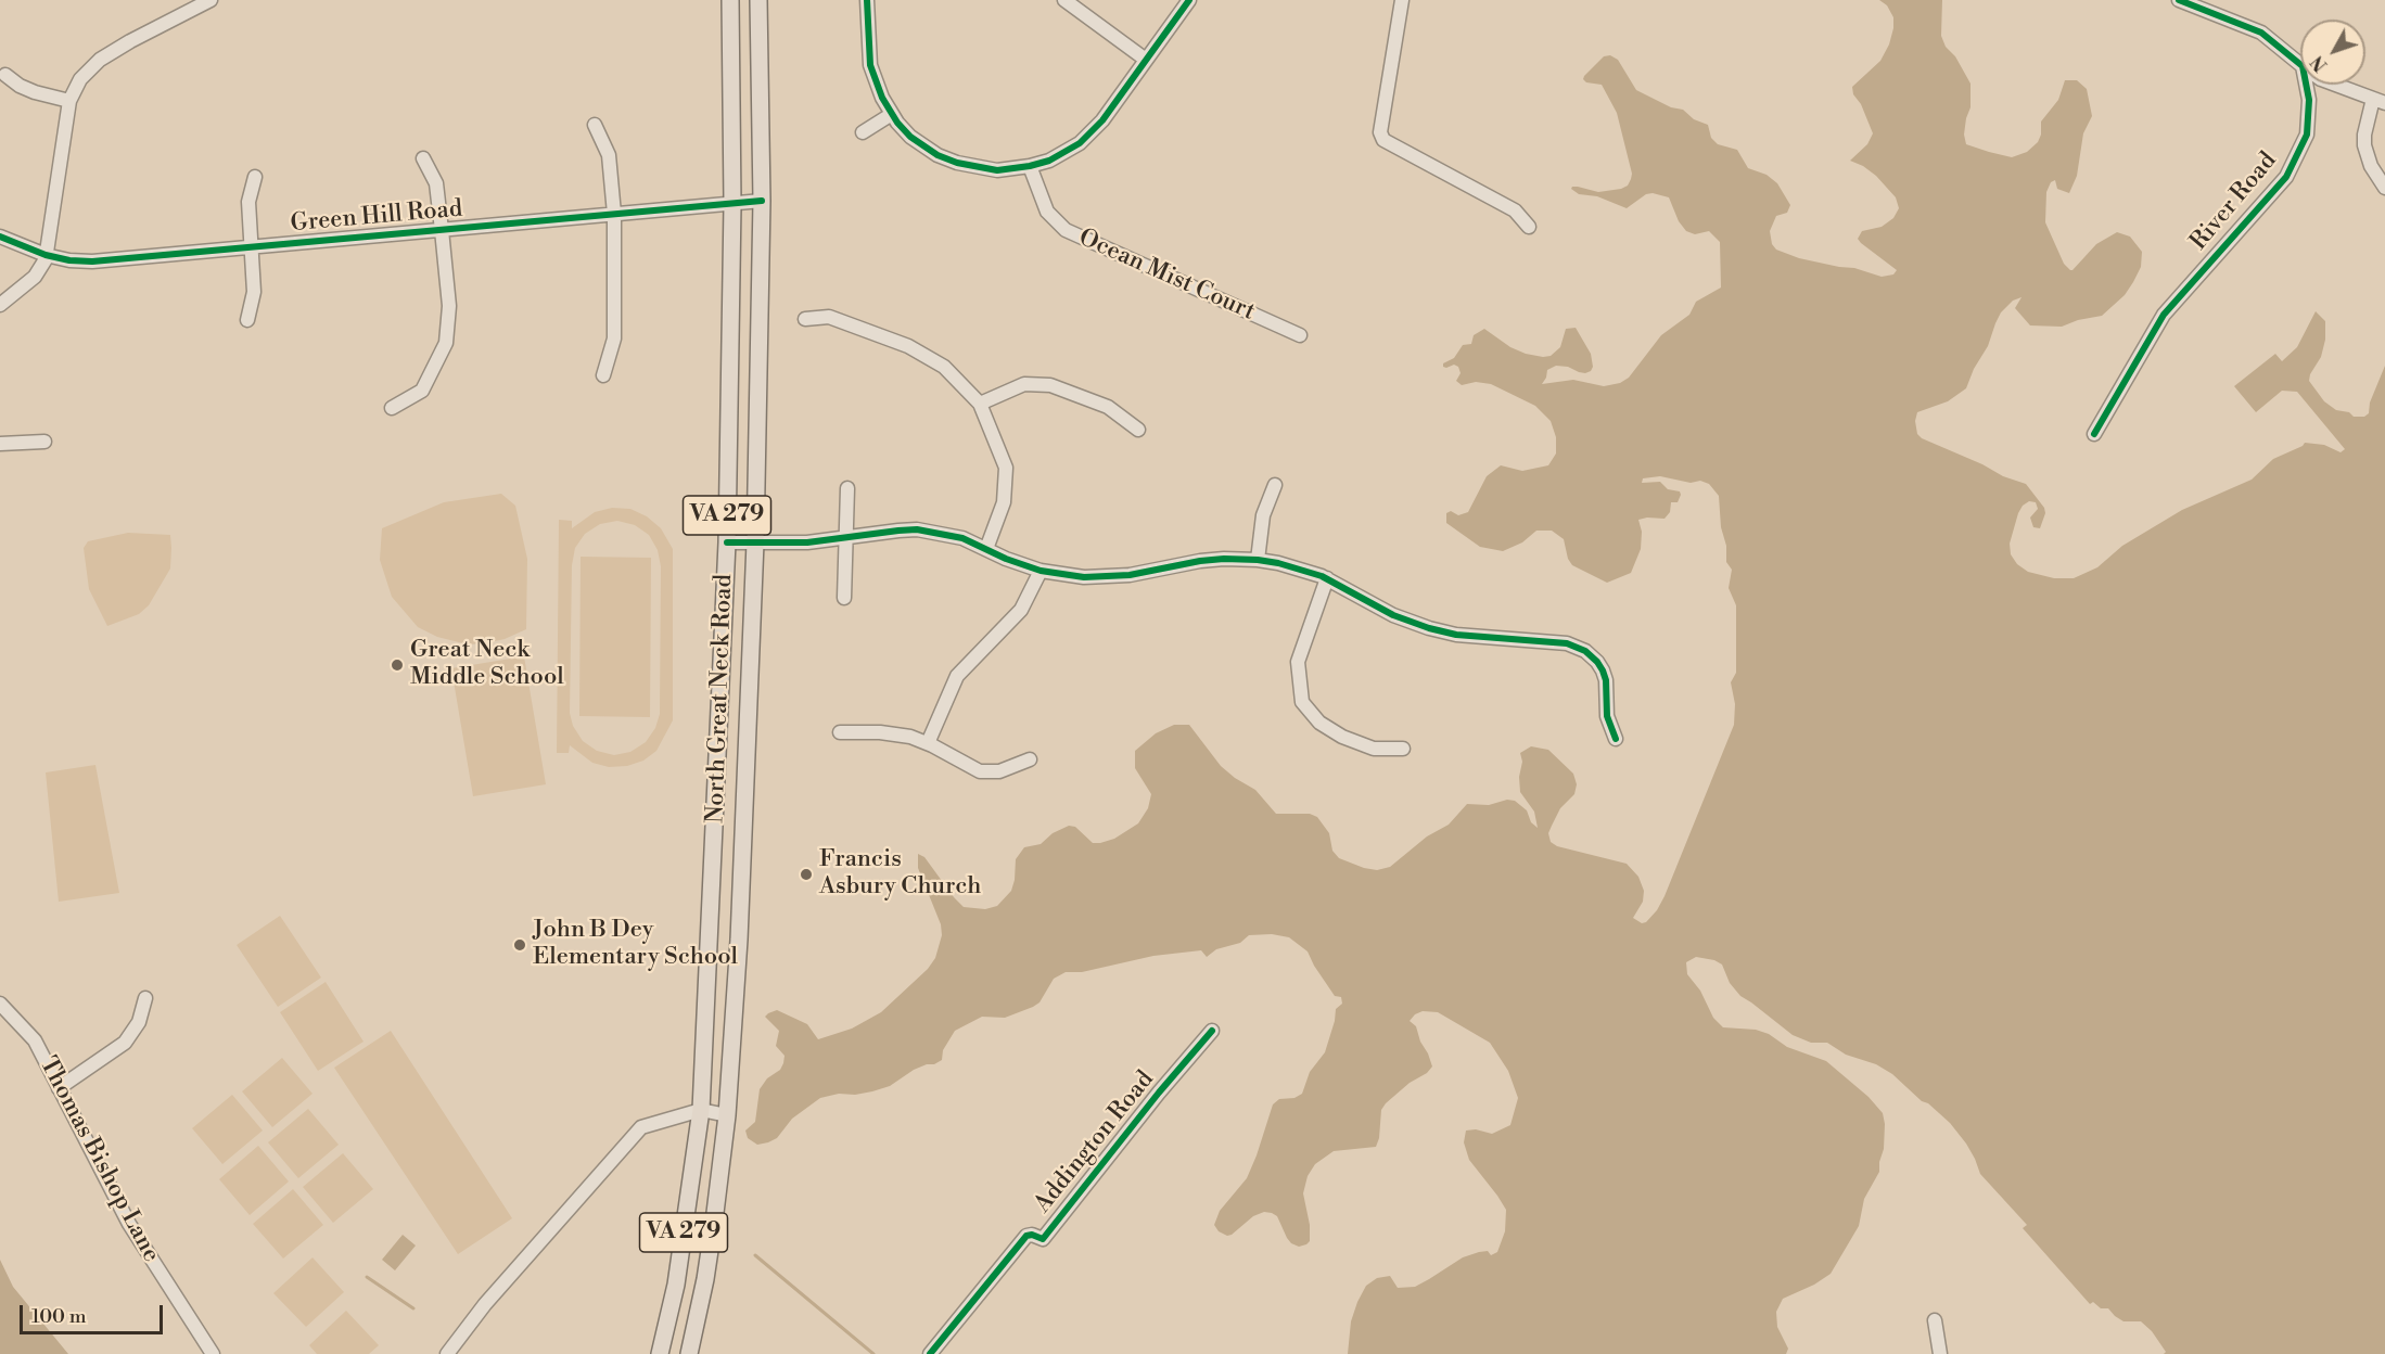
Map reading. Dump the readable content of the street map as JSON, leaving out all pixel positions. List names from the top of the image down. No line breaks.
{"streets":{"main road":["VA 279","North Great Neck Road"],"street":["River Road","Green Hill Road","Ocean Mist Court","Addington Road","Thomas Bishop Lane"]},"crossings":[["Green Hill Road","North Great Neck Road"]],"places":["Great Neck Middle School","Francis Asbury Church","John B Dey Elementary School"],"scale_bar":"100 m","north":"bottom left"}
